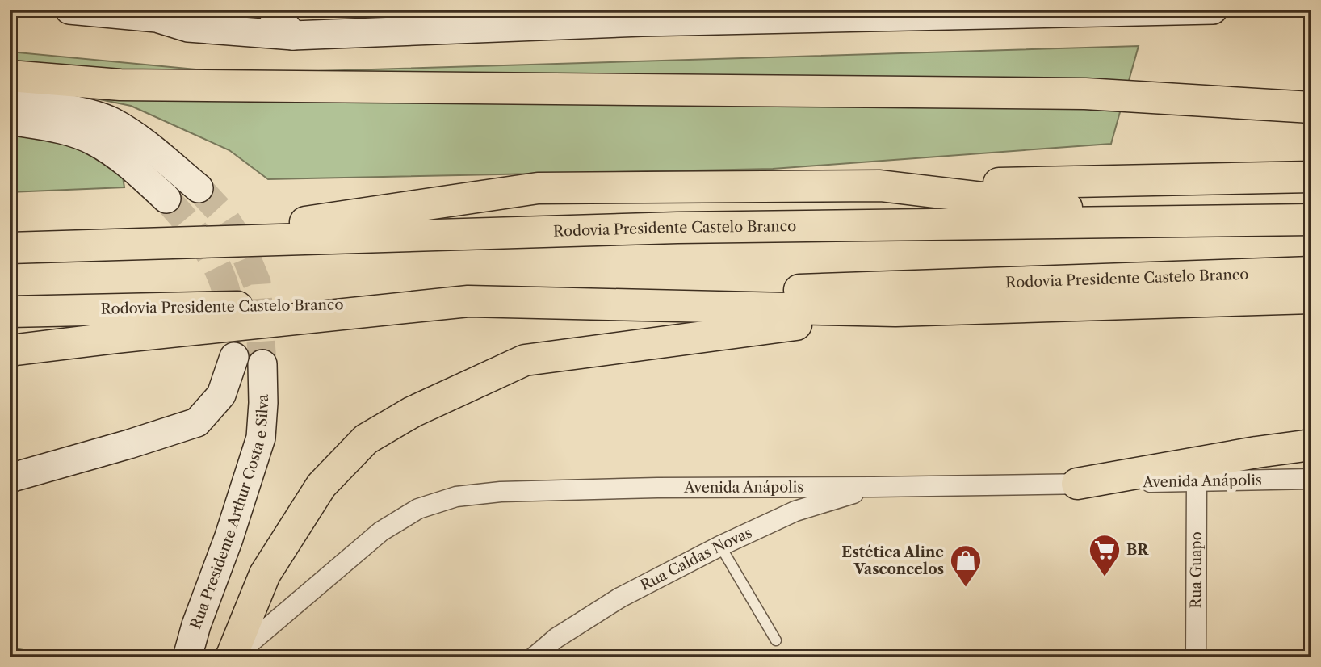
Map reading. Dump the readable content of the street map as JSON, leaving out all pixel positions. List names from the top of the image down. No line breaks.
{"streets":{"highway":["Rodovia Presidente Castelo Branco"],"main road":["Rua Presidente Arthur Costa e Silva"],"street":["Avenida Anápolis","Rua Caldas Novas","Rua Guapo"]},"crossings":[["Avenida Anápolis","Rua Caldas Novas"],["Avenida Anápolis","Rua Guapo"]],"places":{"supermarket":["BR"],"shop":["Estética Aline Vasconcelos"]}}
